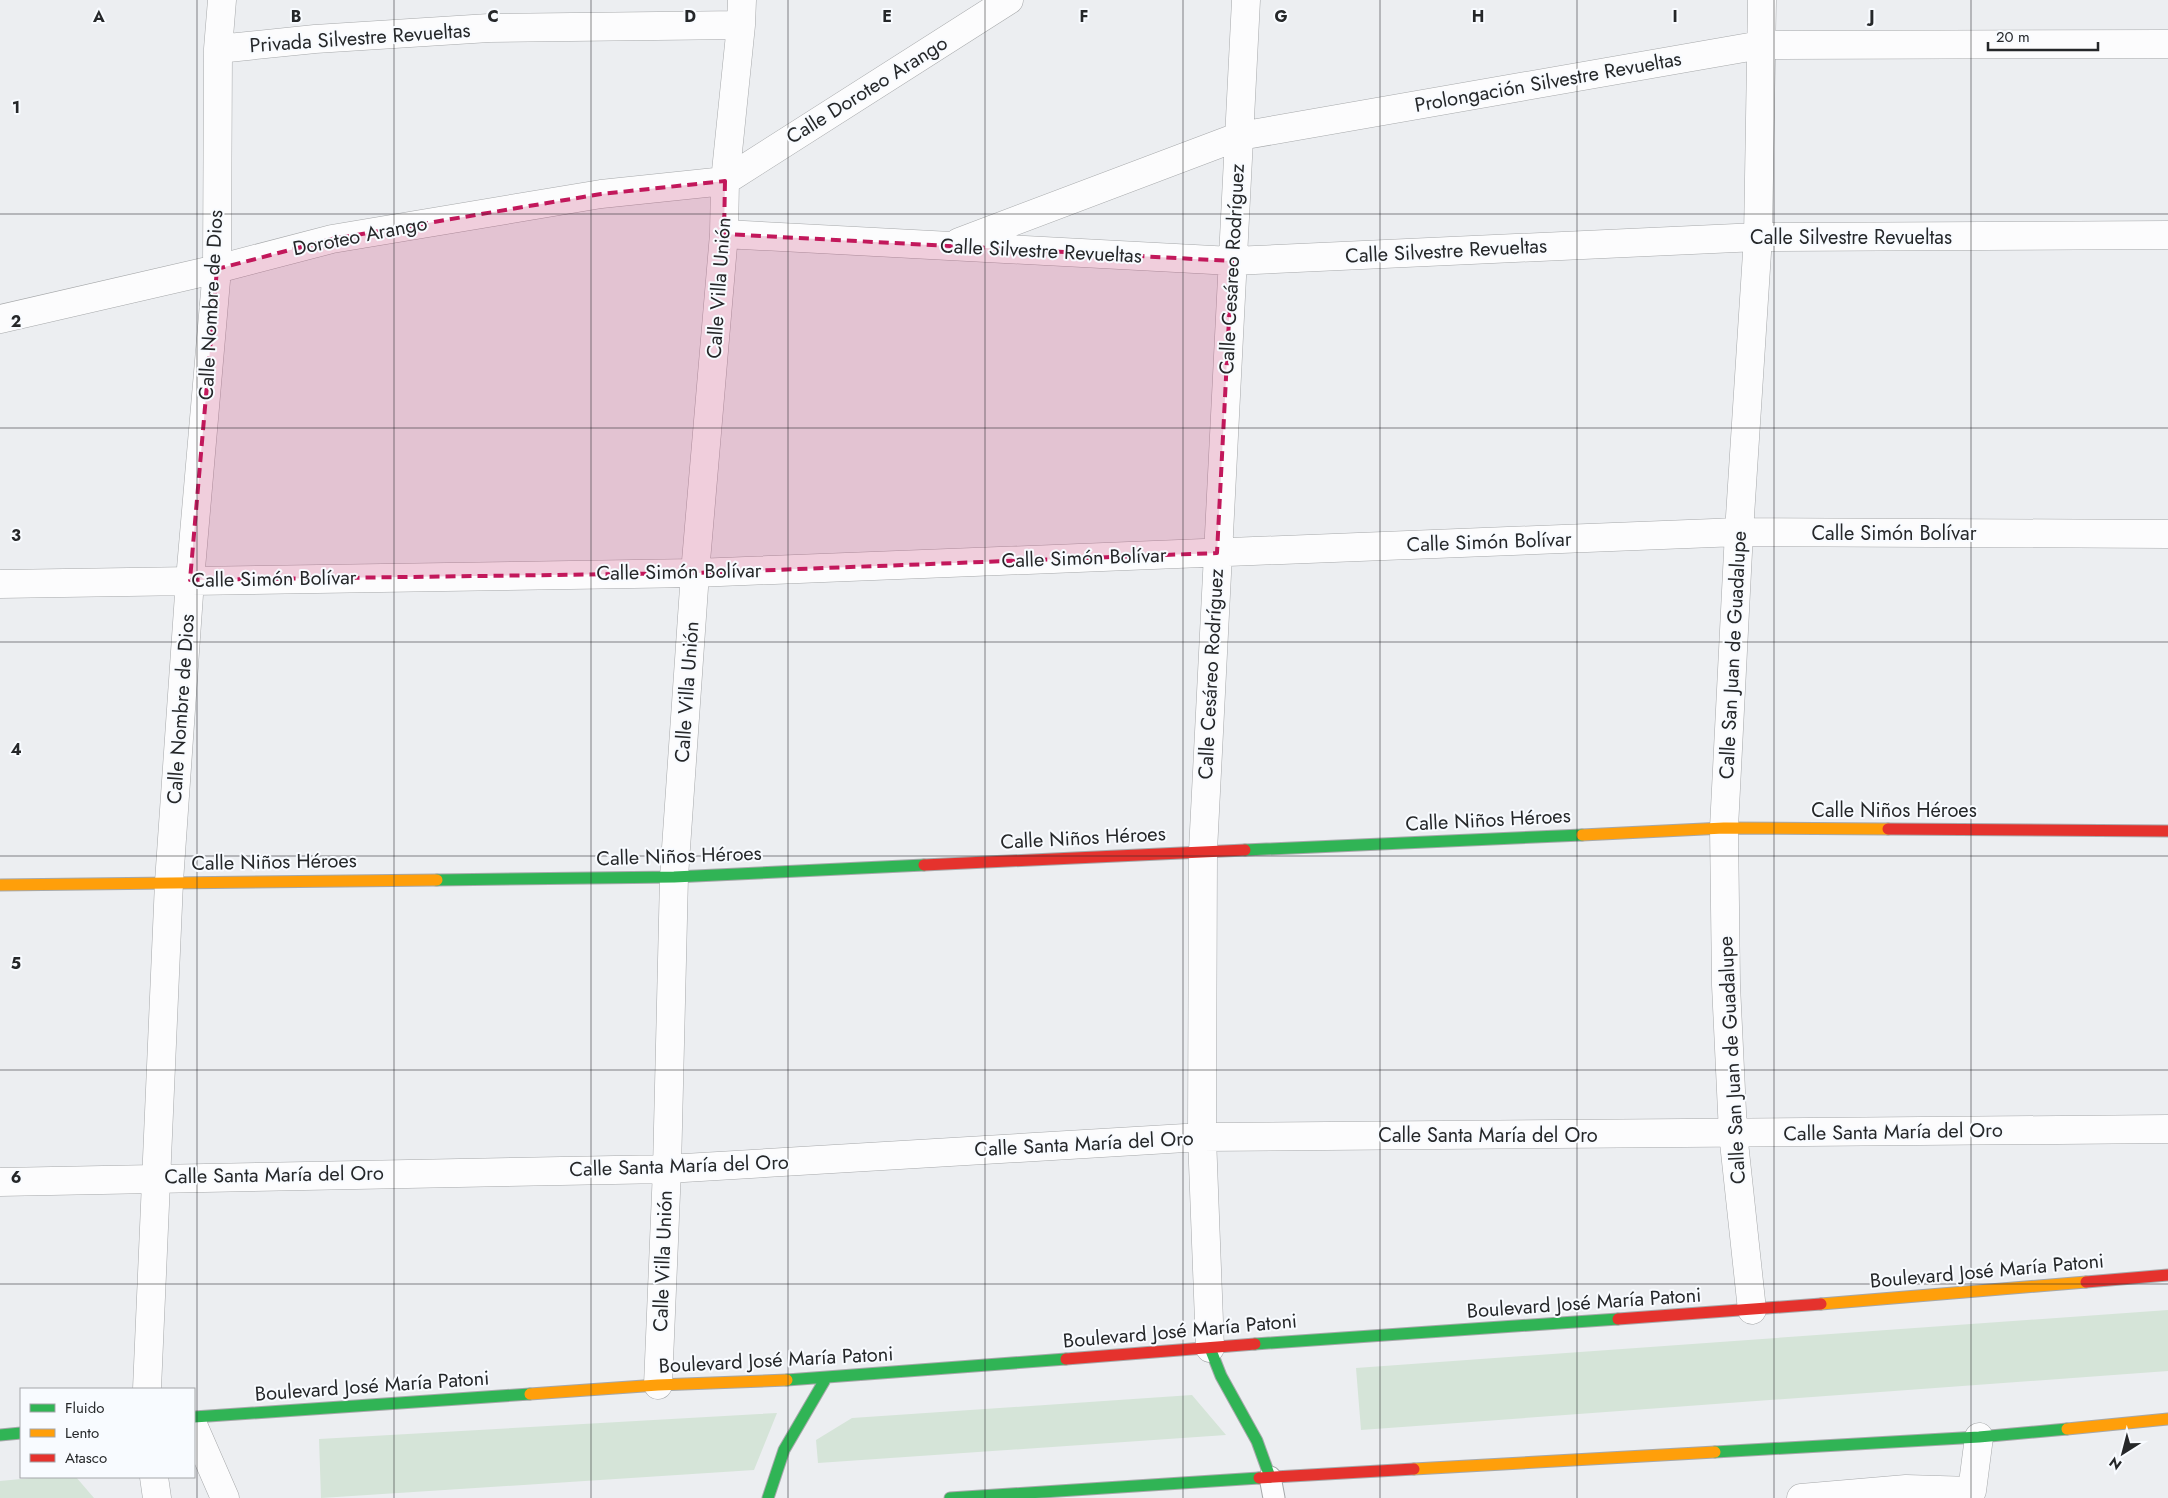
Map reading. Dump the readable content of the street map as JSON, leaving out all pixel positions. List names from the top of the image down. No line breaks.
{"streets":{"main road":["Calle Niños Héroes","Boulevard José María Patoni"],"street":["Privada Silvestre Revueltas","Prolongación Silvestre Revueltas","Calle Doroteo Arango","Doroteo Arango","Calle Silvestre Revueltas","Calle Cesáreo Rodríguez","Calle Villa Unión","Calle Nombre de Dios","Calle Simón Bolívar","Calle San Juan de Guadalupe","Calle Santa María del Oro"]},"crossings":[["Privada Silvestre Revueltas","Calle Villa Unión"],["Privada Silvestre Revueltas","Calle Nombre de Dios"],["Prolongación Silvestre Revueltas","Calle Silvestre Revueltas"],["Prolongación Silvestre Revueltas","Calle Cesáreo Rodríguez"],["Prolongación Silvestre Revueltas","Calle San Juan de Guadalupe"],["Calle Doroteo Arango","Doroteo Arango"],["Calle Doroteo Arango","Calle Villa Unión"],["Doroteo Arango","Calle Villa Unión"],["Doroteo Arango","Calle Nombre de Dios"],["Calle Silvestre Revueltas","Calle Cesáreo Rodríguez"],["Calle Silvestre Revueltas","Calle Villa Unión"],["Calle Silvestre Revueltas","Calle San Juan de Guadalupe"],["Calle Cesáreo Rodríguez","Calle Simón Bolívar"],["Calle Cesáreo Rodríguez","Calle Niños Héroes"],["Calle Cesáreo Rodríguez","Calle Santa María del Oro"],["Calle Cesáreo Rodríguez","Boulevard José María Patoni"],["Calle Villa Unión","Calle Simón Bolívar"],["Calle Villa Unión","Calle Niños Héroes"],["Calle Villa Unión","Calle Santa María del Oro"],["Calle Villa Unión","Boulevard José María Patoni"],["Calle Nombre de Dios","Calle Simón Bolívar"],["Calle Nombre de Dios","Calle Niños Héroes"],["Calle Nombre de Dios","Calle Santa María del Oro"],["Calle Simón Bolívar","Calle San Juan de Guadalupe"],["Calle San Juan de Guadalupe","Calle Niños Héroes"],["Calle San Juan de Guadalupe","Calle Santa María del Oro"],["Calle San Juan de Guadalupe","Boulevard José María Patoni"]],"legend":["Fluido","Lento","Atasco"],"scale_bar":"20 m","north":"bottom left","grid":{"columns":["A","B","C","D","E","F","G","H","I","J"],"rows":["1","2","3","4","5","6"]}}
